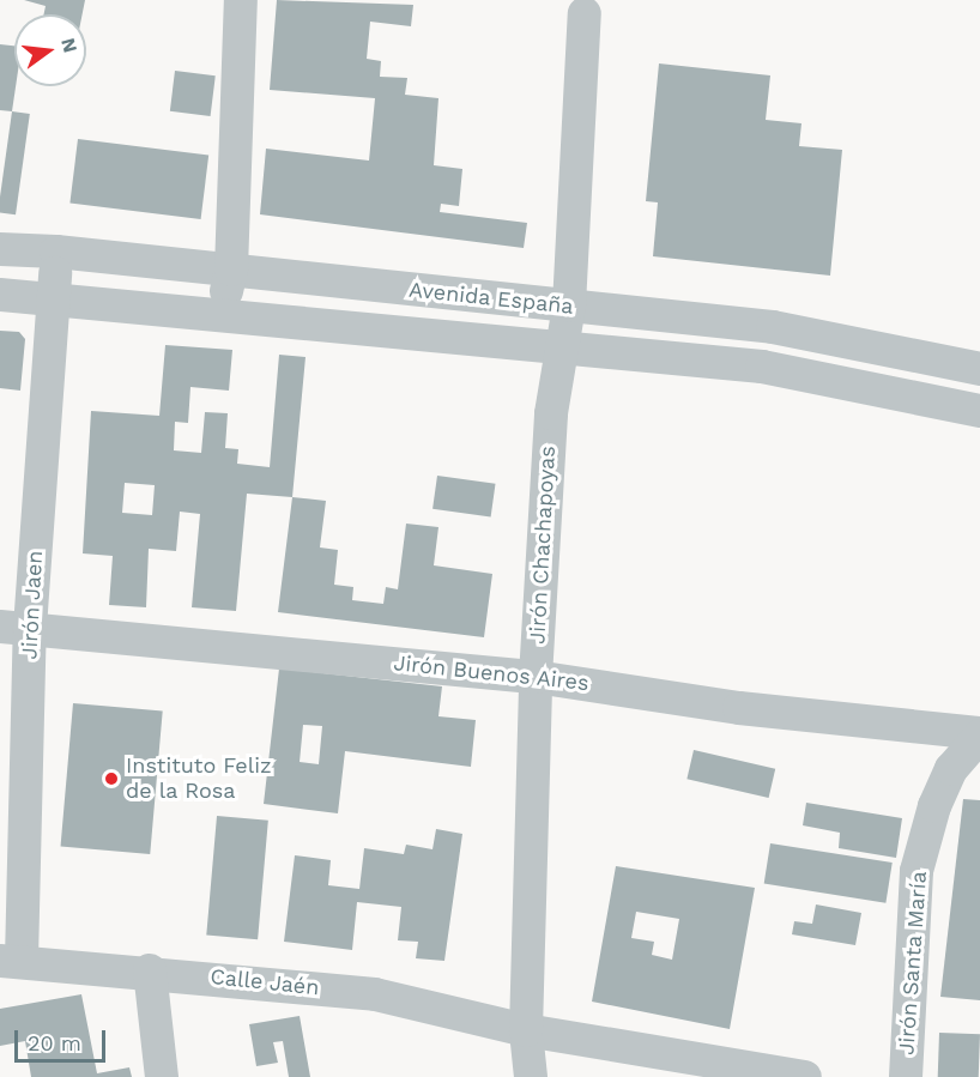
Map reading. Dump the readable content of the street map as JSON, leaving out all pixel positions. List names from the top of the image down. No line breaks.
{"streets":{"street":["Avenida España","Jirón Chachapoyas","Jirón Jaen","Jirón Buenos Aires","Jirón Santa María","Calle Jaén"]},"crossings":[["Avenida España","Jirón Chachapoyas"],["Avenida España","Jirón Jaen"],["Jirón Chachapoyas","Jirón Buenos Aires"],["Jirón Chachapoyas","Calle Jaén"],["Jirón Jaen","Jirón Buenos Aires"],["Jirón Jaen","Calle Jaén"],["Jirón Buenos Aires","Jirón Santa María"]],"places":["Instituto Feliz de la Rosa"],"scale_bar":"20 m","north":"right"}
